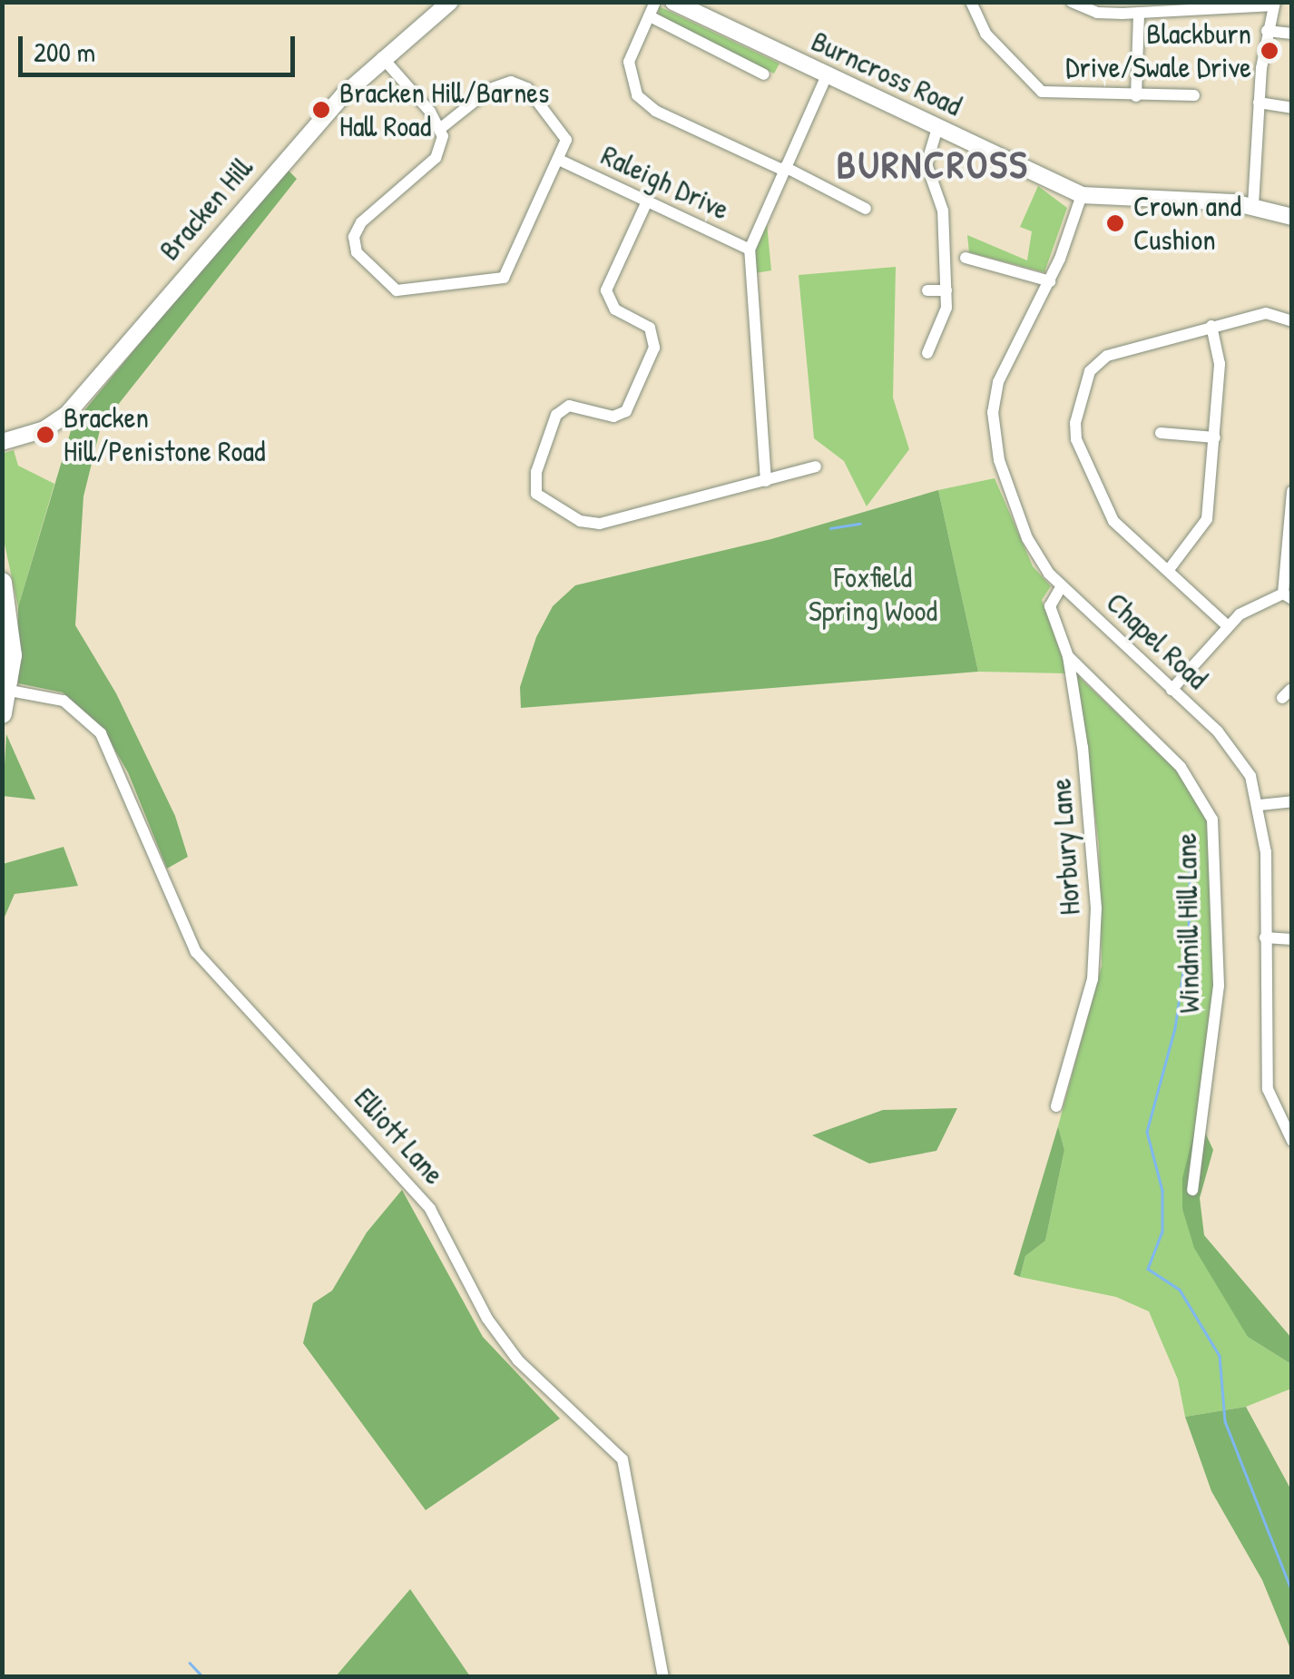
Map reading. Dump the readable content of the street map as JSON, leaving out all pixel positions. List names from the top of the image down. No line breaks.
{"streets":{"main road":["Burncross Road","Bracken Hill"],"street":["Raleigh Drive","Chapel Road","Horbury Lane","Windmill Hill Lane","Elliott Lane"]},"crossings":[["Burncross Road","Chapel Road"],["Chapel Road","Horbury Lane"],["Horbury Lane","Windmill Hill Lane"]],"districts":["BURNCROSS"],"parks":["Foxfield Spring Wood"],"places":["Blackburn Drive/Swale Drive","Bracken Hill/Barnes Hall Road","Crown and Cushion","Bracken Hill/Penistone Road"],"scale_bar":"200 m"}
